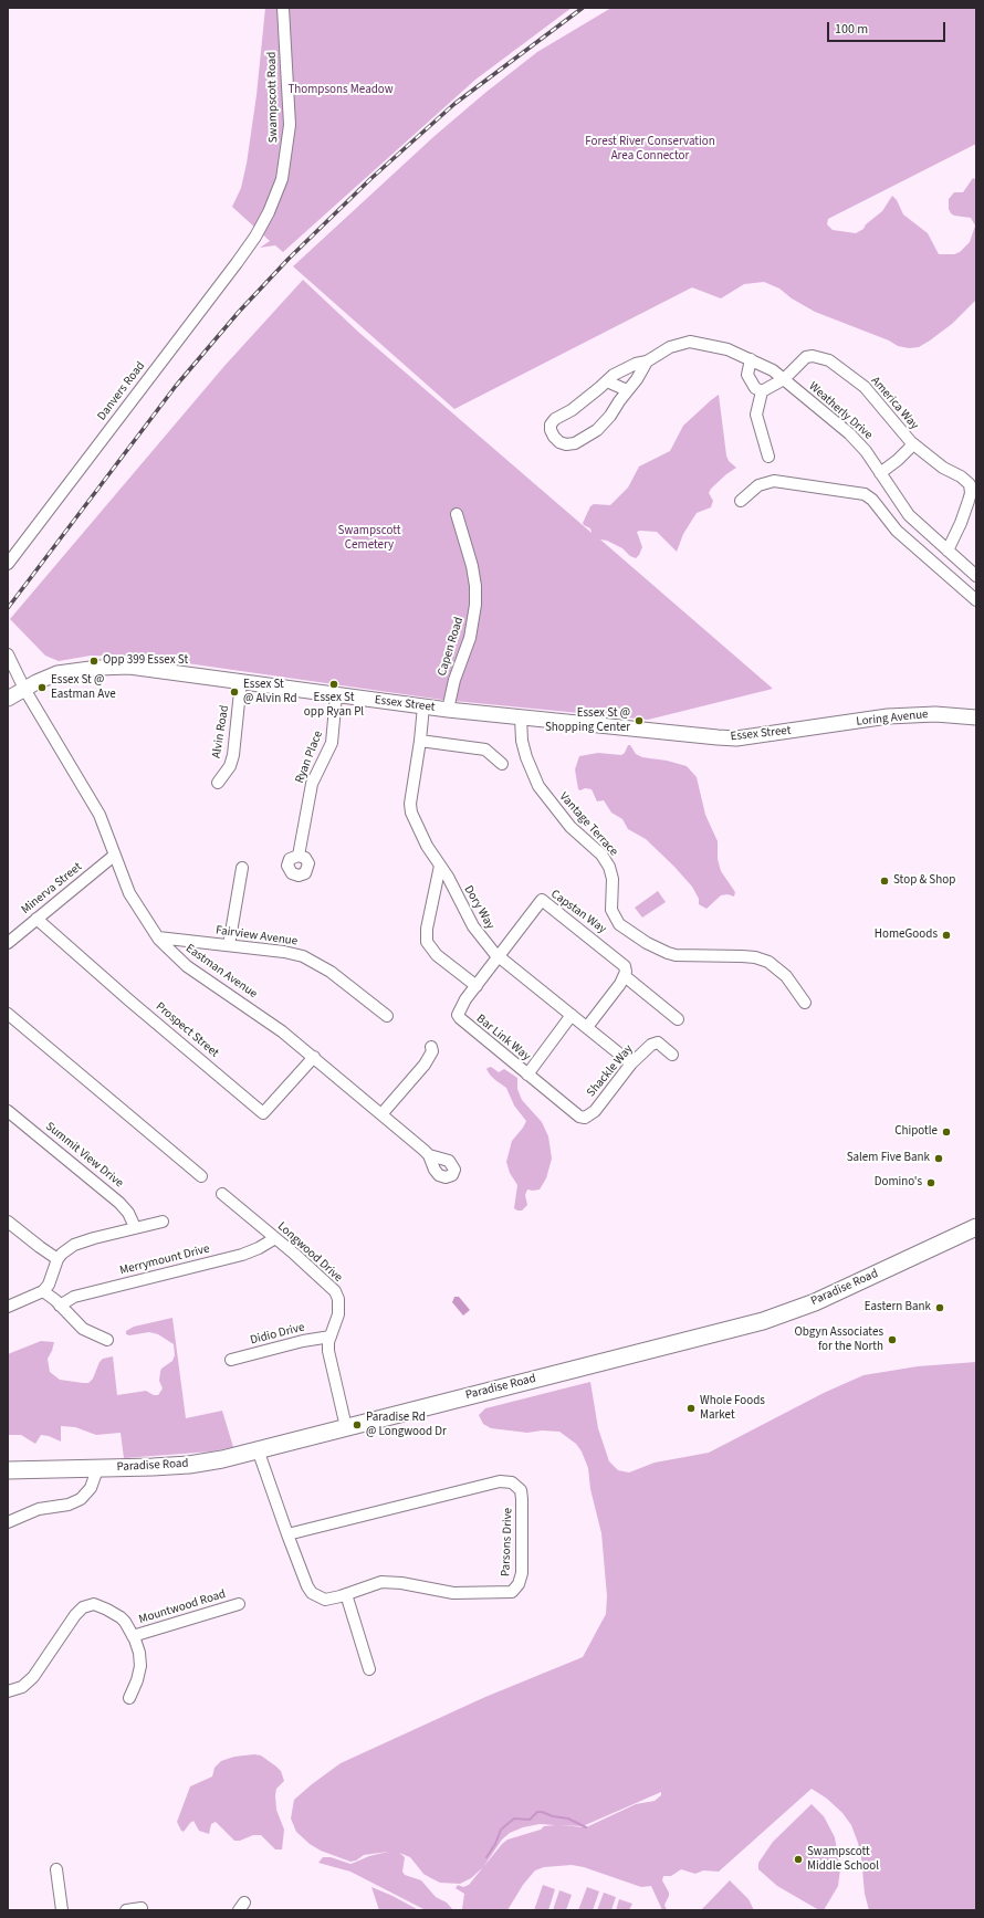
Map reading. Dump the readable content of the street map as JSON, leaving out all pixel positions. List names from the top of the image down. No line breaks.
{"streets":{"highway":["Paradise Road"],"main road":["Essex Street","Loring Avenue"],"street":["Swampscott Road","Danvers Road","America Way","Weatherly Drive","Capen Road","Alvin Road","Ryan Place","Vantage Terrace","Minerva Street","Dory Way","Capstan Way","Fairview Avenue","Eastman Avenue","Prospect Street","Bar Link Way","Shackle Way","Summit View Drive","Longwood Drive","Merrymount Drive","Didio Drive","Parsons Drive","Mountwood Road"]},"crossings":[["Swampscott Road","Danvers Road"],["America Way","Weatherly Drive"],["Capen Road","Essex Street"],["Essex Street","Loring Avenue"],["Essex Street","Alvin Road"],["Essex Street","Ryan Place"],["Essex Street","Vantage Terrace"],["Essex Street","Dory Way"],["Essex Street","Eastman Avenue"],["Minerva Street","Eastman Avenue"],["Minerva Street","Prospect Street"],["Dory Way","Capstan Way"],["Dory Way","Bar Link Way"],["Dory Way","Shackle Way"],["Capstan Way","Bar Link Way"],["Fairview Avenue","Eastman Avenue"],["Eastman Avenue","Prospect Street"],["Bar Link Way","Shackle Way"],["Longwood Drive","Merrymount Drive"],["Longwood Drive","Paradise Road"],["Longwood Drive","Didio Drive"],["Paradise Road","Parsons Drive"]],"parks":["Thompsons Meadow","Forest River Conservation Area Connector","Swampscott Cemetery"],"places":["Opp 399 Essex St","Essex St opp Ryan Pl","Essex St @ Eastman Ave","Essex St @ Alvin Rd","Essex St @ Shopping Center","Stop & Shop","HomeGoods","Chipotle","Salem Five Bank","Domino's","Eastern Bank","Obgyn Associates for the North","Whole Foods Market","Paradise Rd @ Longwood Dr","Swampscott Middle School"],"scale_bar":"100 m"}
